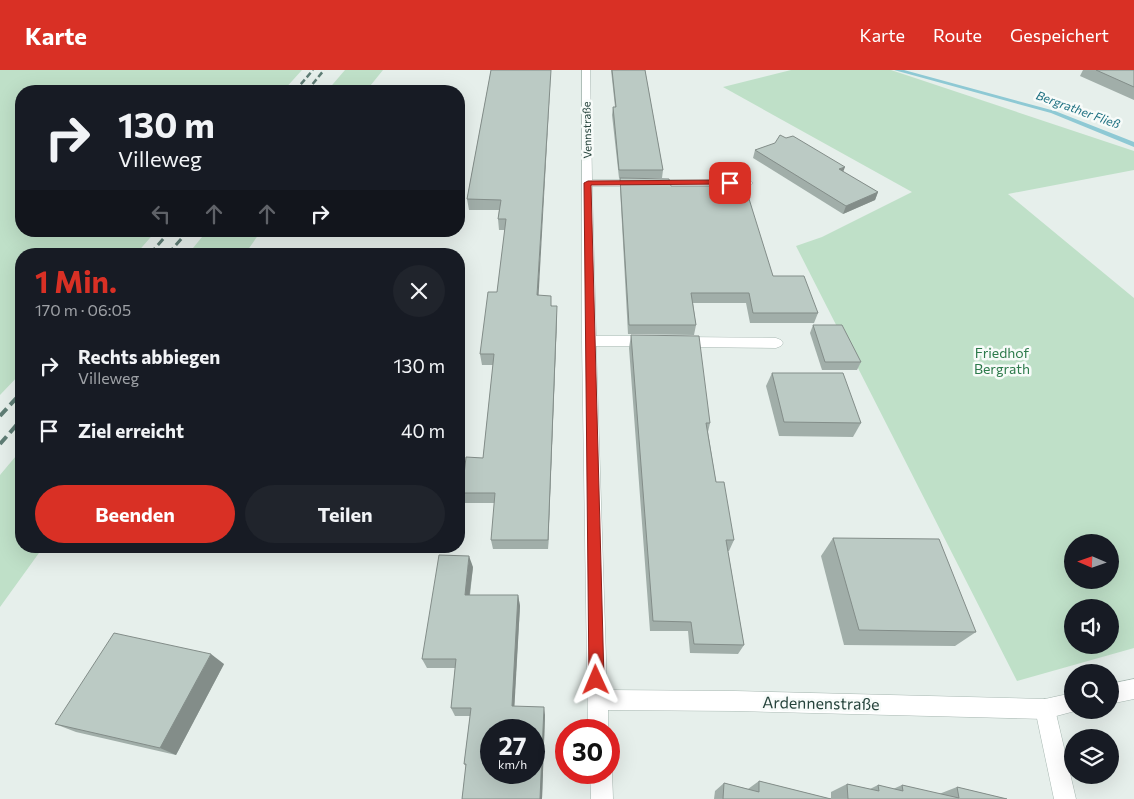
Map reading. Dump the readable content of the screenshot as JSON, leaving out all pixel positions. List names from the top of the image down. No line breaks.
{"streets":{"street":["Vennstraße","Ardennenstraße"]},"crossings":[["Vennstraße","Ardennenstraße"]],"water":["Bergrather Fließ"],"parks":["Friedhof Bergrath"],"north":"left","page":{"header":"Karte","nav":["Karte","Route","Gespeichert"],"turn":["130 m","Villeweg"],"heading":["1 Min.","170 m · 06:05"],"list":[{"name":"Rechts abbiegen","note":"Villeweg","value":"130 m"},{"name":"Ziel erreicht","value":"40 m"}],"buttons":["Beenden","Teilen"],"speed":"27 km/h","limit":"30"}}
